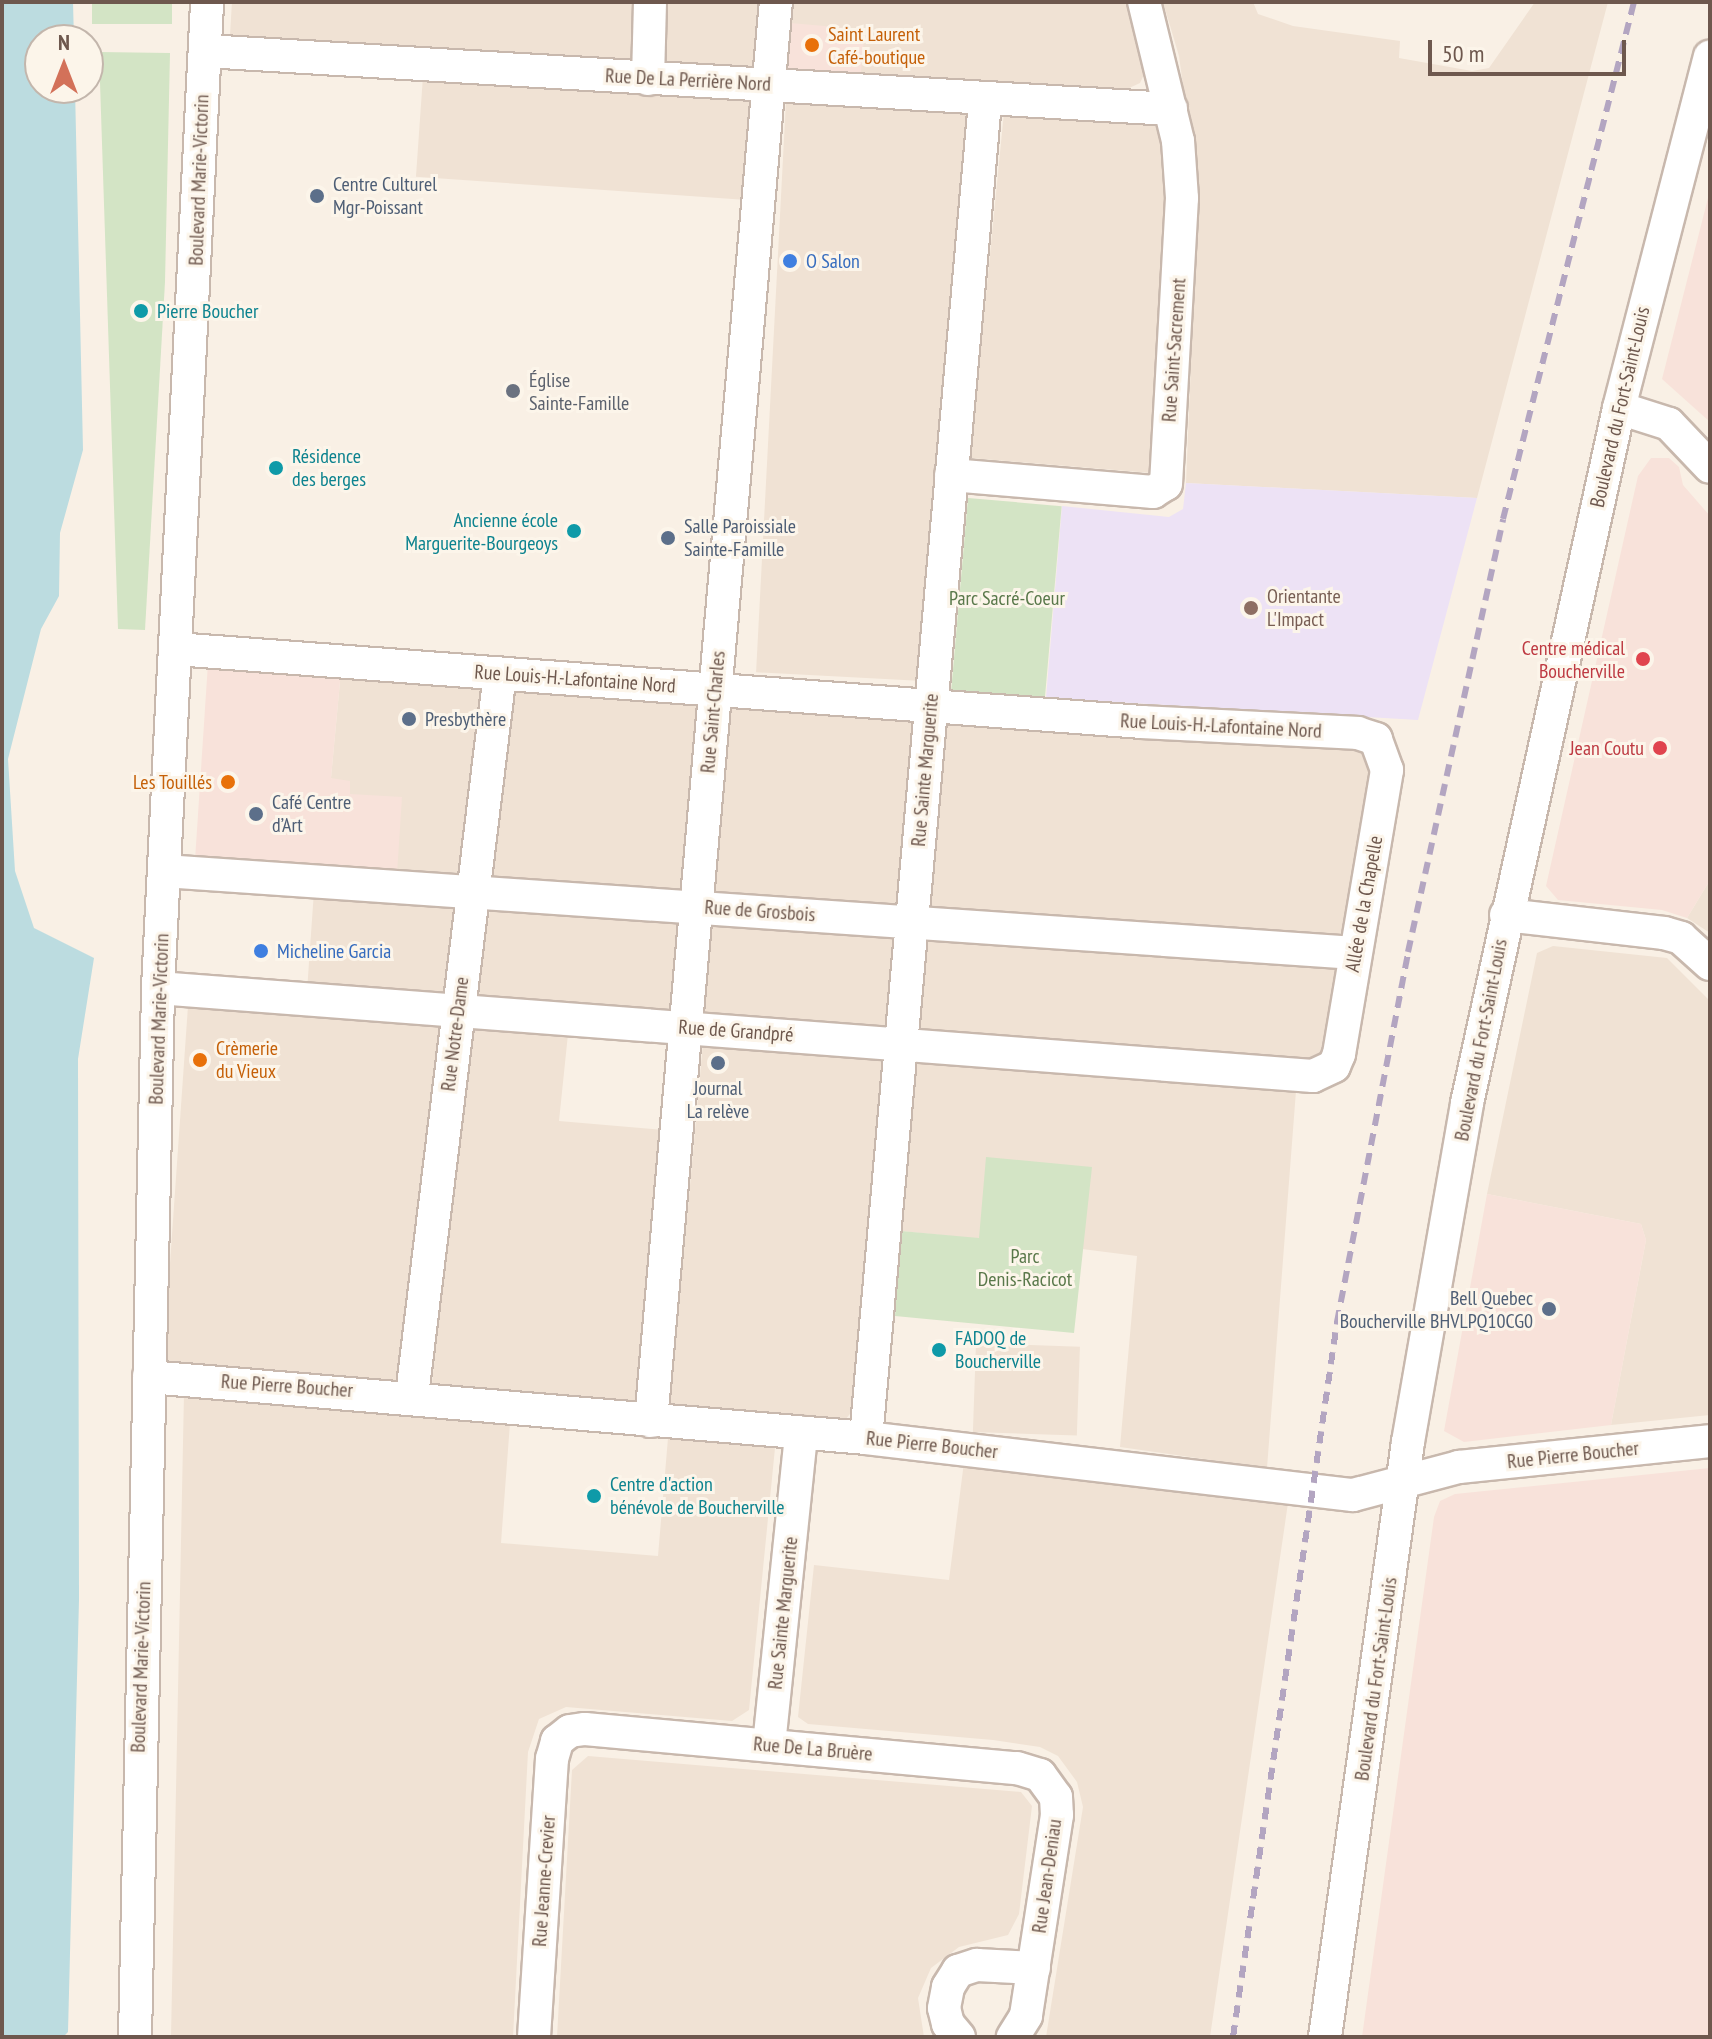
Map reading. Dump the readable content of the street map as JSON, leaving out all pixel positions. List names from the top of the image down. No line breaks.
{"streets":{"street":["Rue De La Perrière Nord","Boulevard Marie-Victorin","Rue Saint-Sacrement","Boulevard du Fort-Saint-Louis","Rue Louis-H.-Lafontaine Nord","Rue Saint-Charles","Rue Sainte Marguerite","Allée de la Chapelle","Rue de Grosbois","Rue de Grandpré","Rue Notre-Dame","Rue Pierre Boucher","Rue De La Bruère","Rue Jean-Deniau","Rue Jeanne-Crevier"]},"crossings":[["Rue De La Perrière Nord","Boulevard Marie-Victorin"],["Rue De La Perrière Nord","Rue Saint-Sacrement"],["Rue De La Perrière Nord","Rue Saint-Charles"],["Rue De La Perrière Nord","Rue Sainte Marguerite"],["Boulevard Marie-Victorin","Rue Louis-H.-Lafontaine Nord"],["Boulevard Marie-Victorin","Rue de Grosbois"],["Boulevard Marie-Victorin","Rue de Grandpré"],["Boulevard Marie-Victorin","Rue Pierre Boucher"],["Rue Saint-Sacrement","Rue Sainte Marguerite"],["Boulevard du Fort-Saint-Louis","Rue Pierre Boucher"],["Rue Louis-H.-Lafontaine Nord","Rue Saint-Charles"],["Rue Louis-H.-Lafontaine Nord","Rue Sainte Marguerite"],["Rue Louis-H.-Lafontaine Nord","Allée de la Chapelle"],["Rue Louis-H.-Lafontaine Nord","Rue Notre-Dame"],["Rue Saint-Charles","Rue de Grosbois"],["Rue Saint-Charles","Rue de Grandpré"],["Rue Saint-Charles","Rue Pierre Boucher"],["Rue Sainte Marguerite","Rue de Grosbois"],["Rue Sainte Marguerite","Rue de Grandpré"],["Rue Sainte Marguerite","Rue Pierre Boucher"],["Rue Sainte Marguerite","Rue De La Bruère"],["Allée de la Chapelle","Rue de Grosbois"],["Allée de la Chapelle","Rue de Grandpré"],["Rue de Grosbois","Rue Notre-Dame"],["Rue de Grandpré","Rue Notre-Dame"],["Rue Notre-Dame","Rue Pierre Boucher"],["Rue De La Bruère","Rue Jean-Deniau"],["Rue De La Bruère","Rue Jeanne-Crevier"]],"parks":["Parc Sacré-Coeur","Parc Denis-Racicot"],"places":["Saint Laurent Café-boutique","Centre Culturel Mgr-Poissant","O Salon","Pierre Boucher","Église Sainte-Famille","Résidence des berges","Ancienne école Marguerite-Bourgeoys","Salle Paroissiale Sainte-Famille","Orientante L'Impact","Centre médical Boucherville","Presbythère","Jean Coutu","Les Touillés","Café Centre d’Art","Micheline Garcia","Crèmerie du Vieux","Journal La relève","Bell Quebec Boucherville BHVLPQ10CG0","FADOQ de Boucherville","Centre d'action bénévole de Boucherville"],"scale_bar":"50 m","north":"top"}
